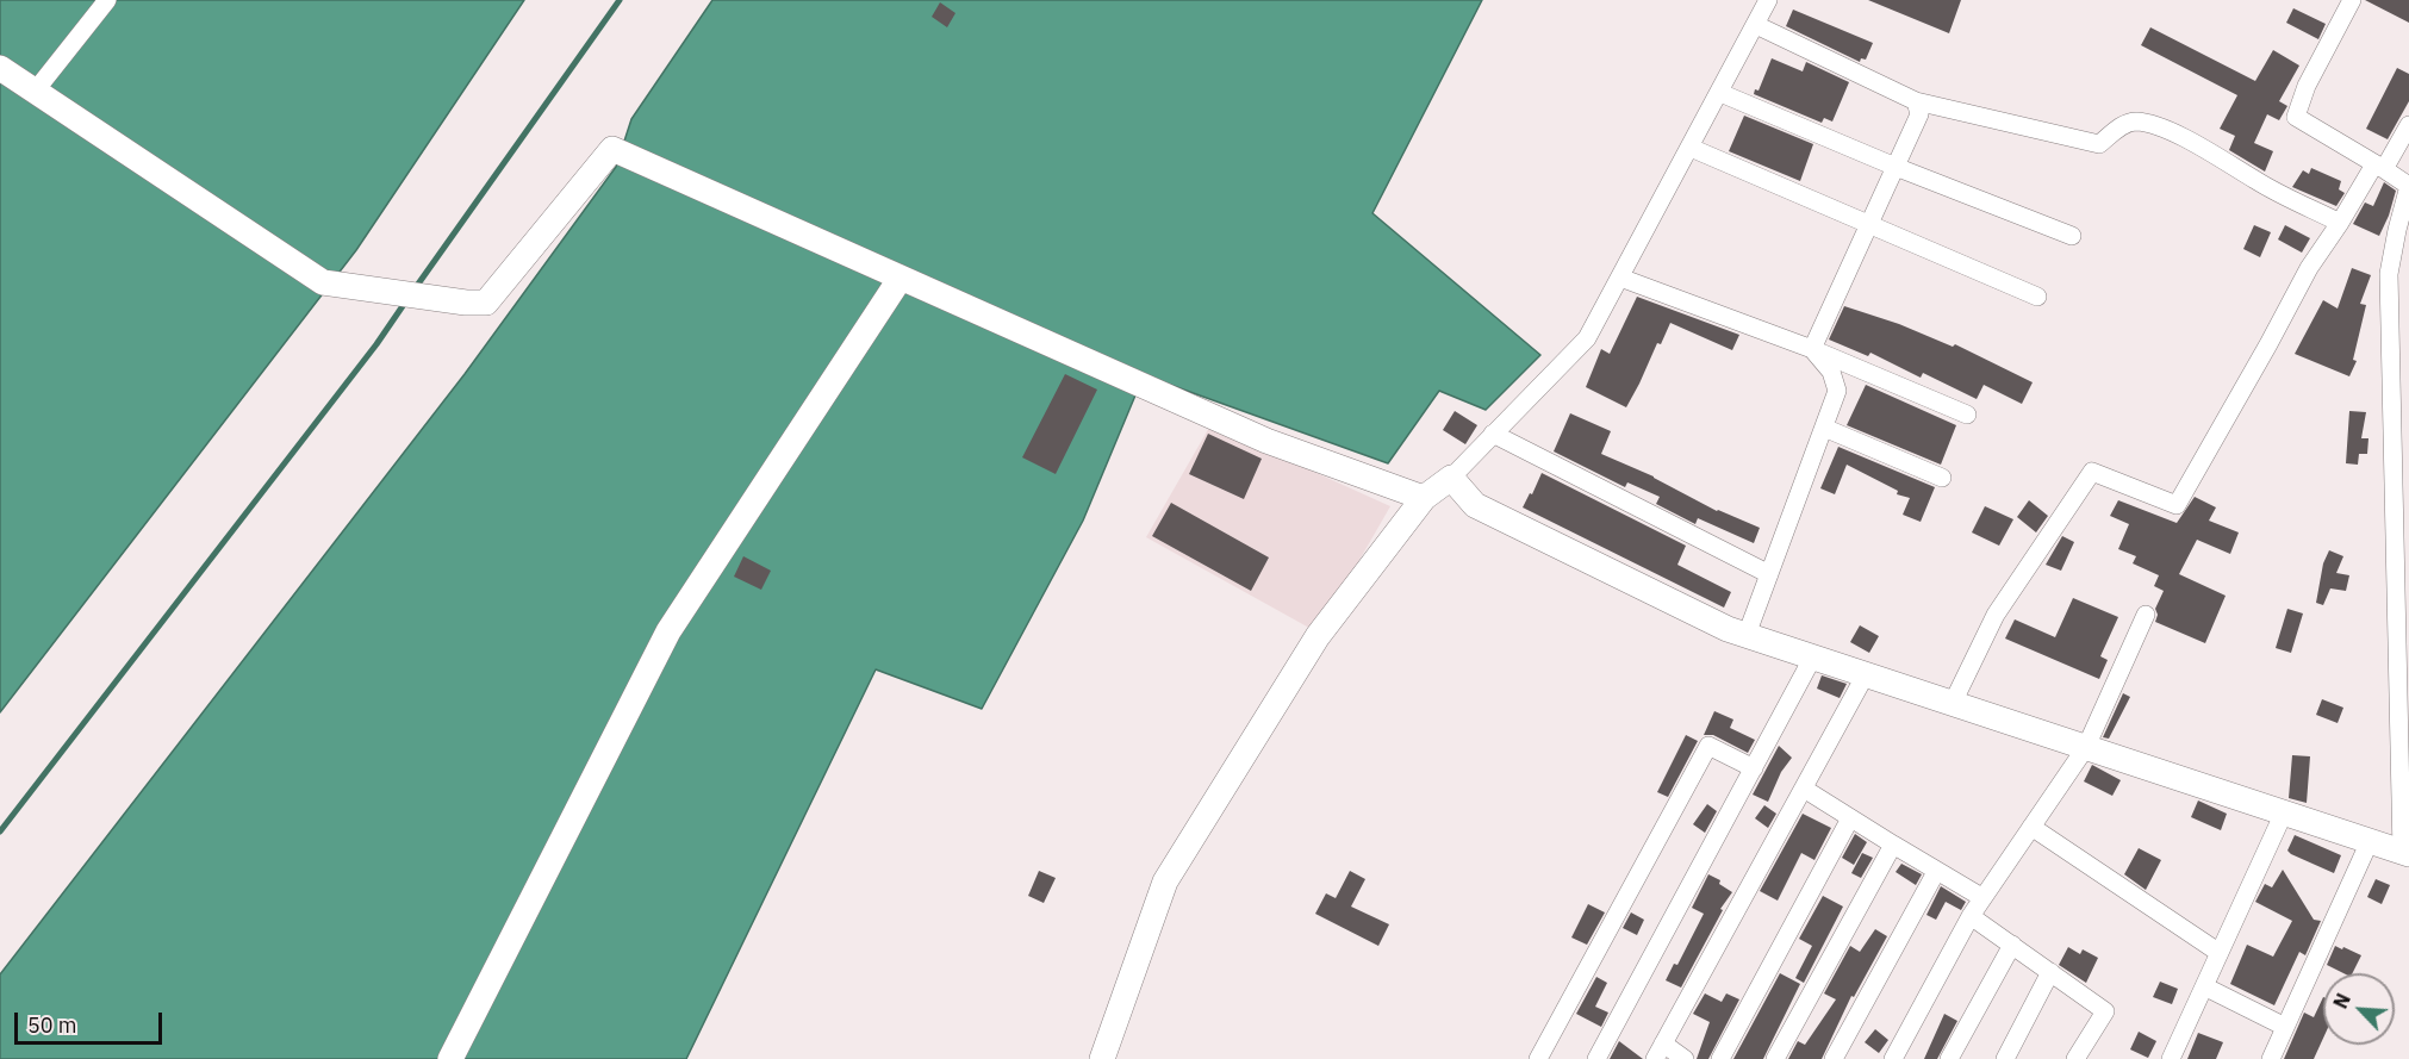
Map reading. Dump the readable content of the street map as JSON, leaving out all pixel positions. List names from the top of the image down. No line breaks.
{"scale_bar":"50 m","north":"top left"}
